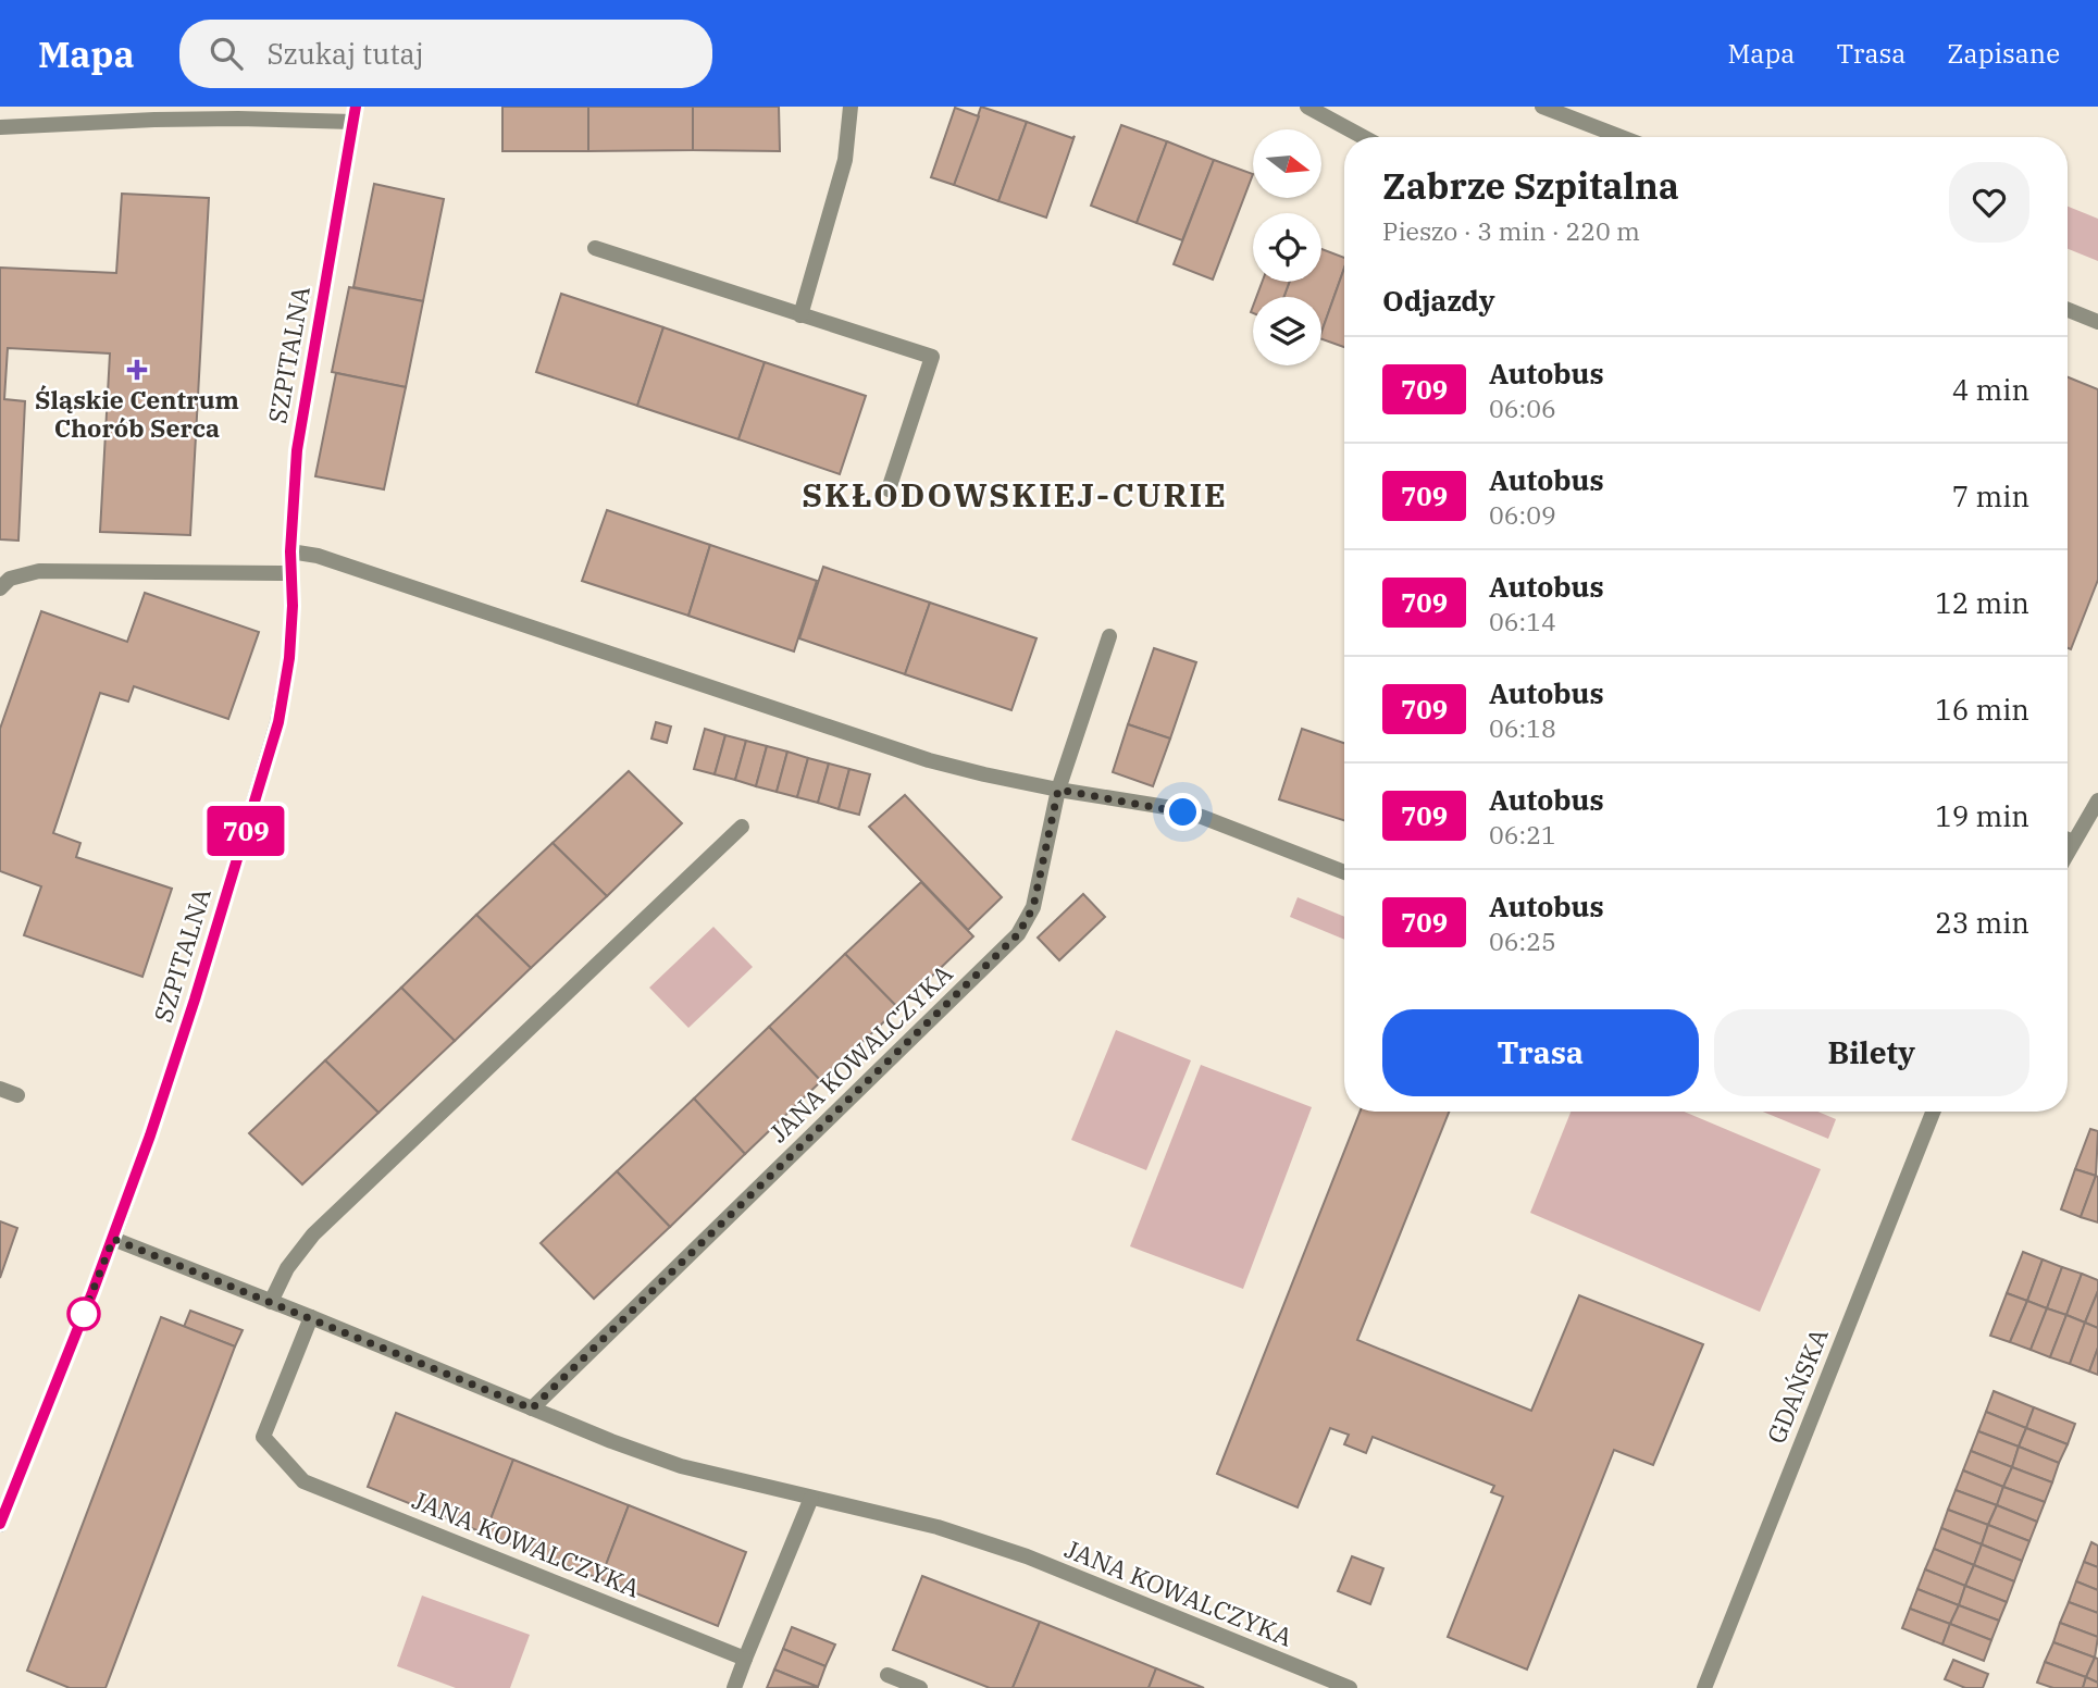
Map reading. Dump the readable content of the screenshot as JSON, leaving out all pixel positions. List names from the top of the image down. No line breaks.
{"streets":{"street":["SZPITALNA","JANA KOWALCZYKA","GDAŃSKA"]},"crossings":[["SZPITALNA","JANA KOWALCZYKA"]],"districts":["SKŁODOWSKIEJ-CURIE"],"places":{"health":["Śląskie Centrum Chorób Serca"]},"lines":["bus line 709"],"north":"right","page":{"header":"Mapa","search":"Szukaj tutaj","nav":["Mapa","Trasa","Zapisane"],"on_map":"709","heading":[["Zabrze Szpitalna","Pieszo · 3 min · 220 m"],"Odjazdy"],"list":[{"mark":"709","name":"Autobus","note":"06:06","value":"4 min"},{"mark":"709","name":"Autobus","note":"06:09","value":"7 min"},{"mark":"709","name":"Autobus","note":"06:14","value":"12 min"},{"mark":"709","name":"Autobus","note":"06:18","value":"16 min"},{"mark":"709","name":"Autobus","note":"06:21","value":"19 min"},{"mark":"709","name":"Autobus","note":"06:25","value":"23 min"}],"buttons":["Trasa","Bilety"]}}
